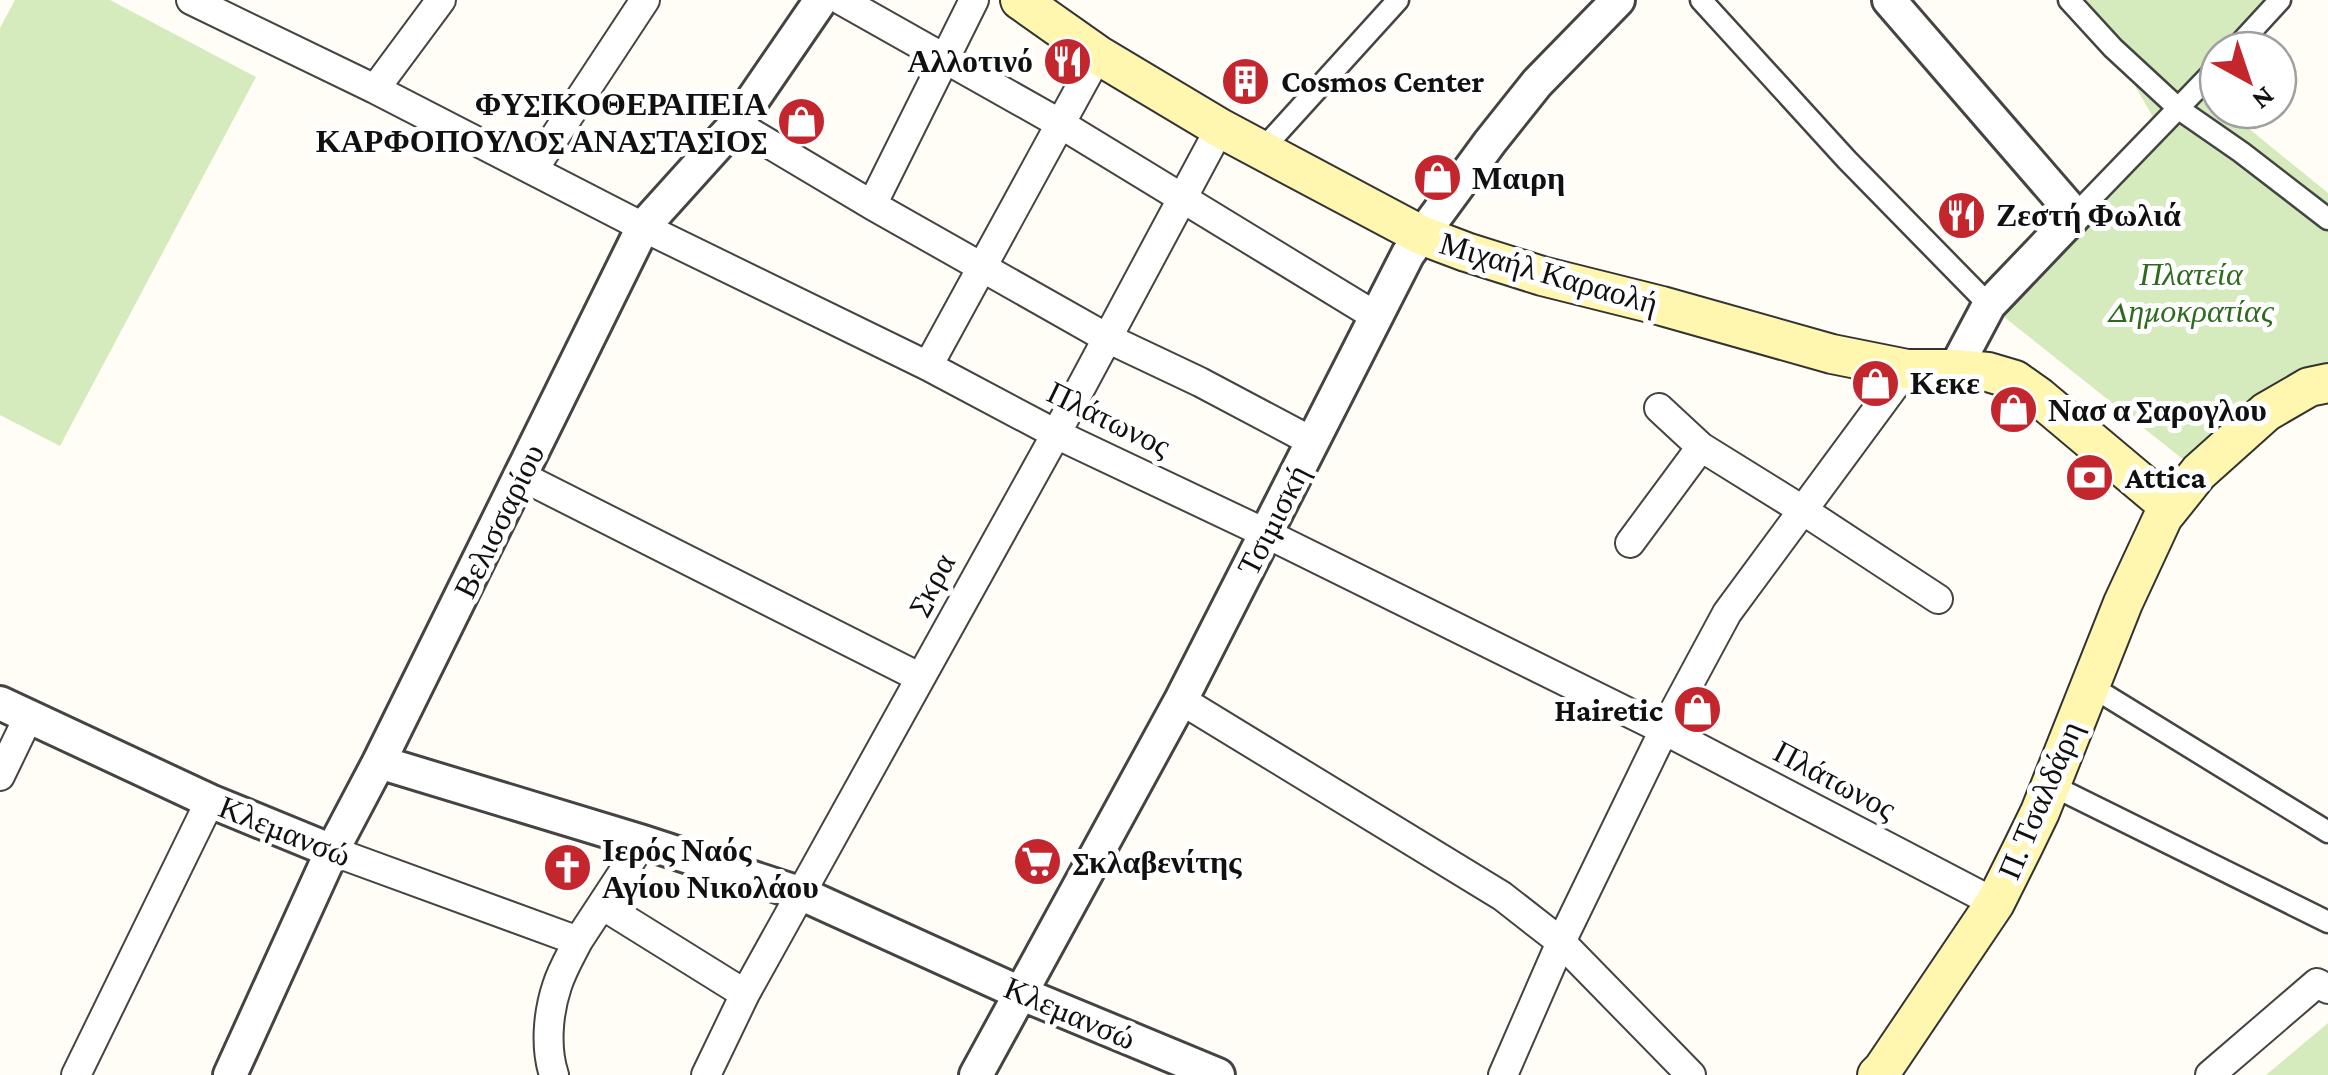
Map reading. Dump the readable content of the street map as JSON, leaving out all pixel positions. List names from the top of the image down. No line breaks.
{"streets":{"main road":["Μιχαήλ Καραολή","Π. Τσαλδάρη"],"street":["Πλάτωνος","Τσιμισκή","Βελισσαρίου","Σκρα","Κλεμανσώ"]},"crossings":[["Μιχαήλ Καραολή","Τσιμισκή"],["Μιχαήλ Καραολή","Σκρα"],["Μιχαήλ Καραολή","Π. Τσαλδάρη"],["Πλάτωνος","Τσιμισκή"],["Πλάτωνος","Βελισσαρίου"],["Πλάτωνος","Σκρα"],["Πλάτωνος","Π. Τσαλδάρη"],["Τσιμισκή","Κλεμανσώ"],["Βελισσαρίου","Κλεμανσώ"],["Σκρα","Κλεμανσώ"]],"parks":["Πλατεία Δημοκρατίας"],"places":{"restaurant":["Αλλοτινό","Ζεστή Φωλιά"],"building":["Cosmos Center"],"shop":["ΦΥΣΙΚΟΘΕΡΑΠΕΙΑ ΚΑΡΦΟΠΟΥΛΟΣ ΑΝΑΣΤΑΣΙΟΣ","Μαιρη","Κεκε","Νασ α Σαρογλου","Hairetic"],"bank":["Attica"],"supermarket":["Σκλαβενίτης"],"church":["Ιερός Ναός Αγίου Νικολάου"]},"north":"bottom right"}
